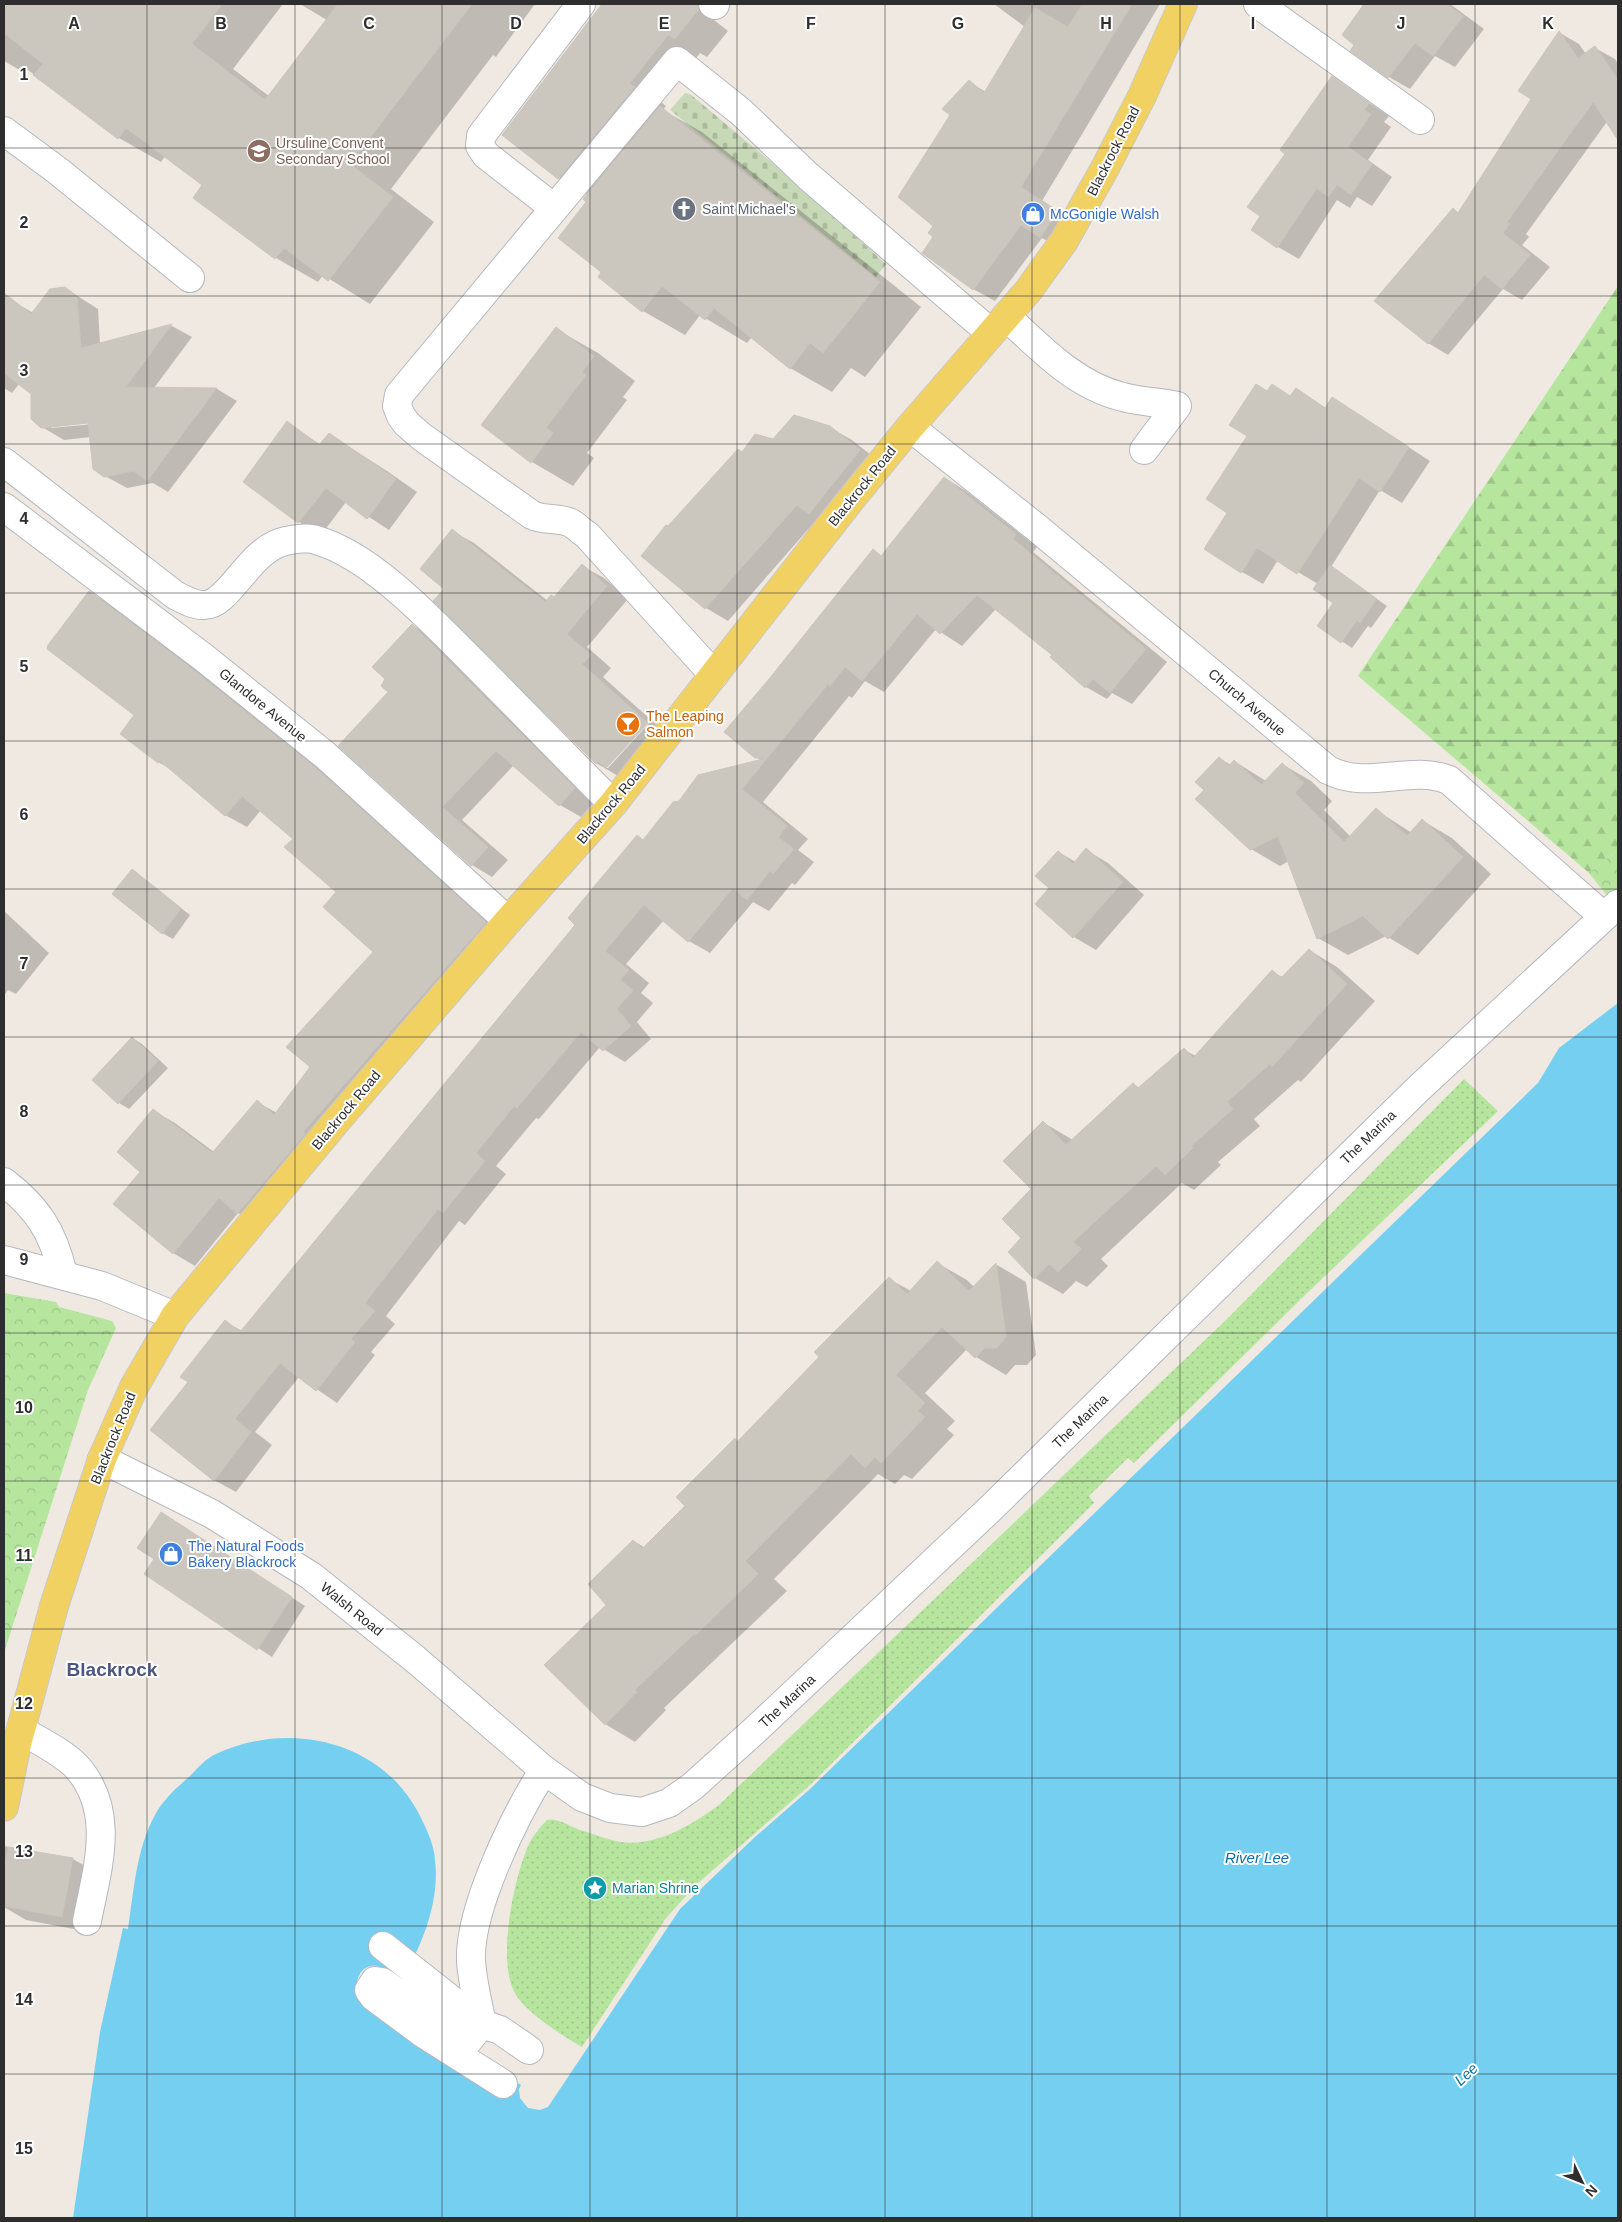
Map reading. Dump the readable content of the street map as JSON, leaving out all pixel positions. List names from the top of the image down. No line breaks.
{"streets":{"main road":["Blackrock Road"],"street":["Church Avenue","Glandore Avenue","The Marina","Walsh Road"]},"crossings":[["Blackrock Road","Church Avenue"],["Blackrock Road","Glandore Avenue"],["Blackrock Road","Walsh Road"],["Church Avenue","The Marina"],["The Marina","Walsh Road"]],"districts":["Blackrock"],"water":["River Lee","Lee"],"places":{"school or university":["Ursuline Convent Secondary School"],"church":["Saint Michael's"],"shop":["McGonigle Walsh","The Natural Foods Bakery Blackrock"],"bar":["The Leaping Salmon"],"place":["Marian Shrine"]},"north":"bottom right","grid":{"columns":["A","B","C","D","E","F","G","H","I","J","K"],"rows":["1","2","3","4","5","6","7","8","9","10","11","12","13","14","15"]}}
